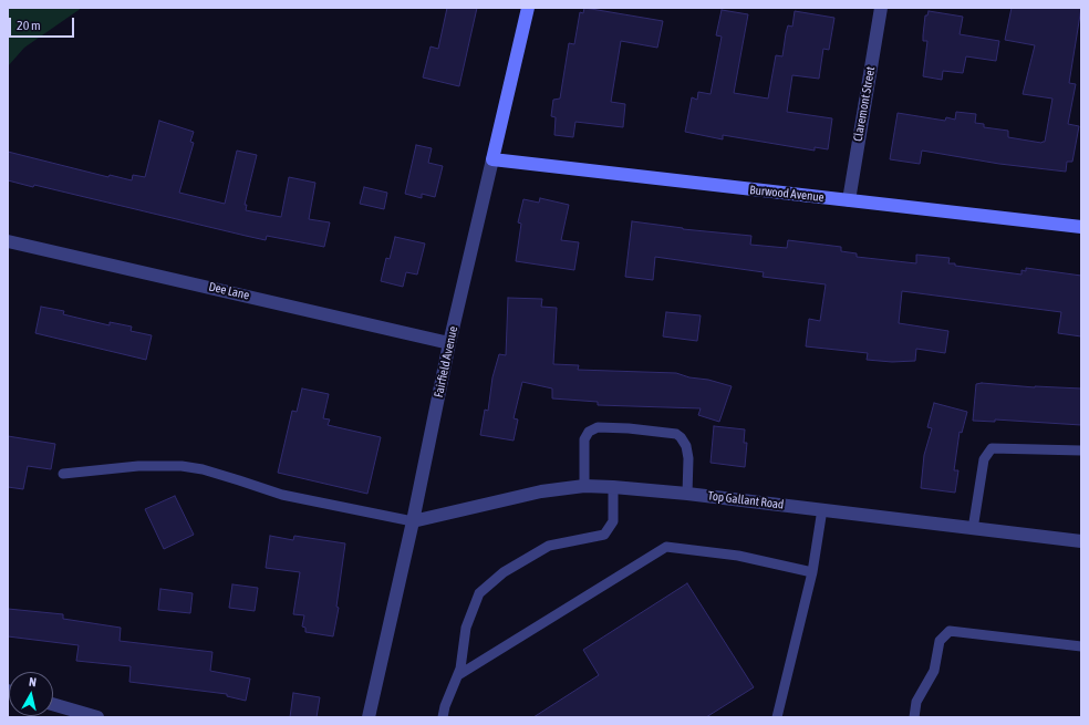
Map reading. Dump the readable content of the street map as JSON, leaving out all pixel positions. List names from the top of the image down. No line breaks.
{"streets":{"street":["Claremont Street","Burwood Avenue","Dee Lane","Fairfield Avenue","Top Gallant Road"]},"crossings":[["Claremont Street","Burwood Avenue"],["Burwood Avenue","Fairfield Avenue"],["Dee Lane","Fairfield Avenue"],["Fairfield Avenue","Top Gallant Road"]],"scale_bar":"20 m","north":"top"}
